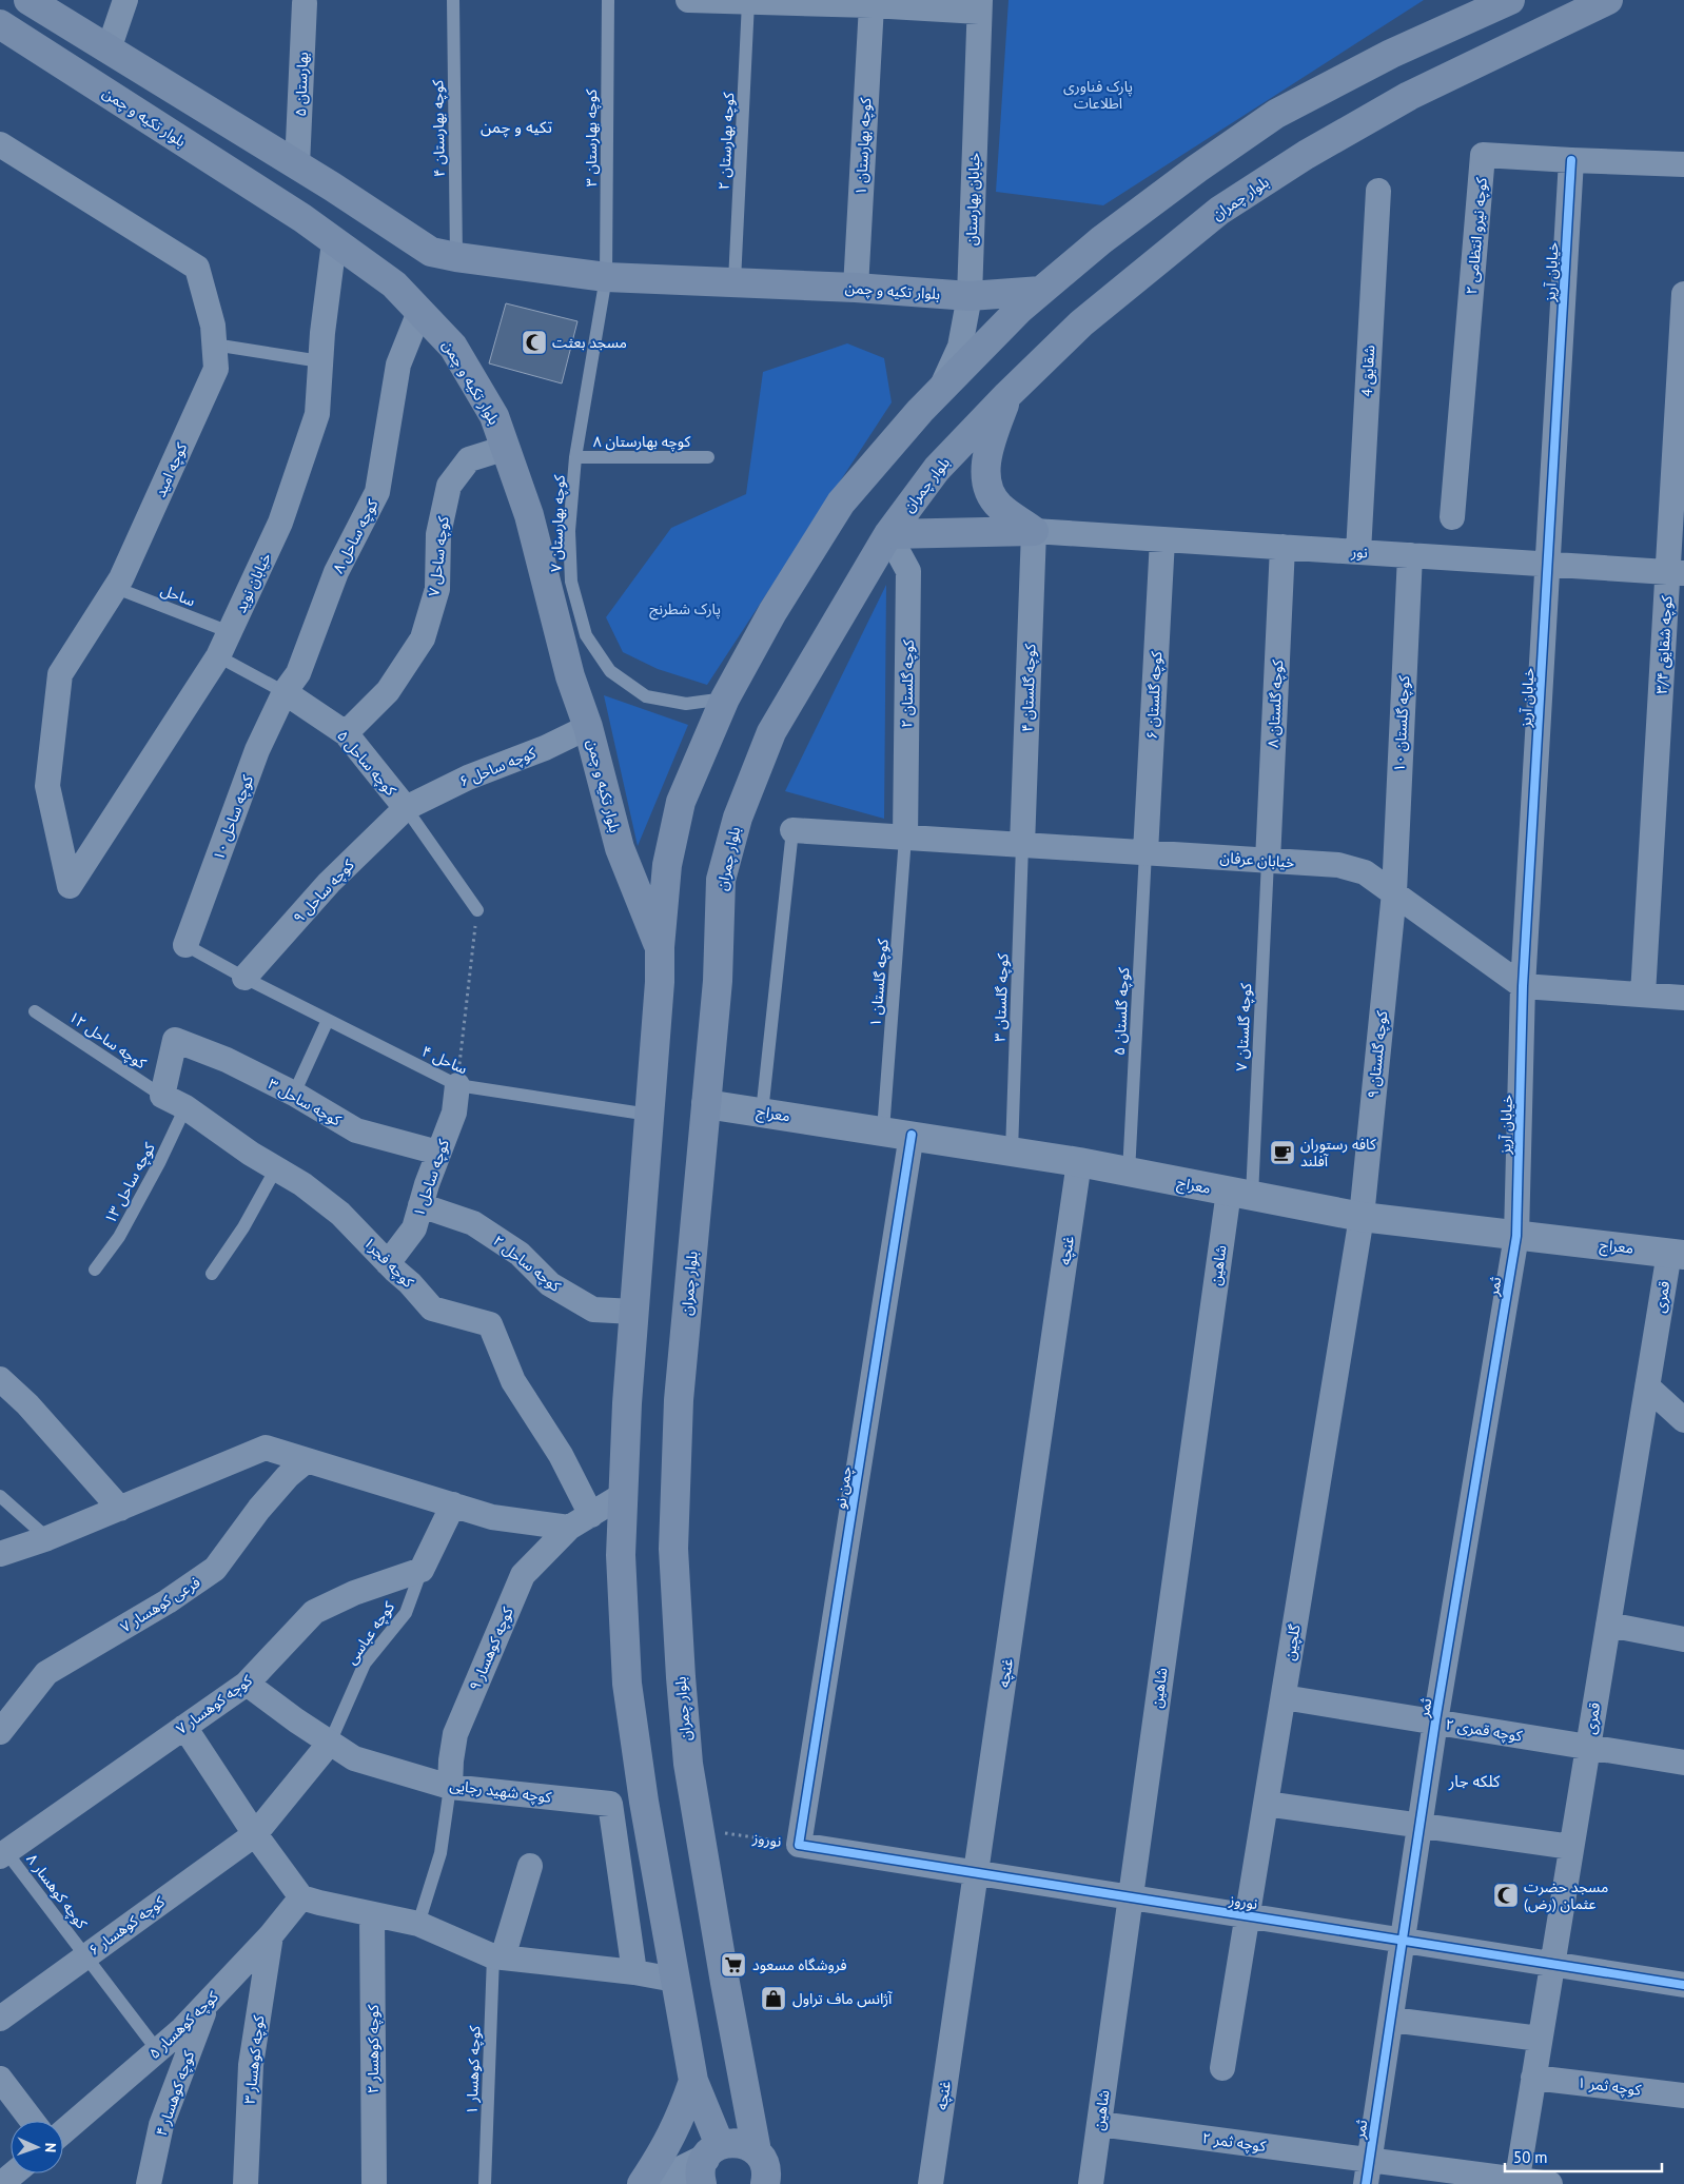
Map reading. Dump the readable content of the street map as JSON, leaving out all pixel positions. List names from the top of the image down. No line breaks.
{"streets":{"main road":["بلوار تکیه و چمن","بلوار چمران"],"street":["بهارستان ۵","کوچه بهارستان ۱","خیابان بهارستان","کوچه نیرو انتظامی ۲","خیابان آریز","شقایق 4","کوچه امید","کوچه ساحل ۸","نور","کوچه ساحل ۷","خیابان نوید","کوچه شقایق ۳/۴","کوچه گلستان ۲","کوچه گلستان ۴","کوچه گلستان ۶","کوچه گلستان ۸","کوچه گلستان ۱۰","کوچه ساحل ۵","کوچه ساحل ۶","کوچه ساحل ۱۰","خیابان عرفان","کوچه ساحل ۹","کوچه گلستان ۹","کوچه ساحل ۳","معراج","کوچه ساحل ۱","غنچه","کوچه فجر۱","کوچه ساحل ۲","شاهین","ثمر","قمری","چمن نو","فرعی کوهسار ۷","گلچین","کوچه کوهسار ۹","کوچه کوهسار ۷","کوچه قمری ۲","کوچه شهید رجایی","نوروز","کوچه کوهسار ۶","کوچه کوهسار ۵","کوچه کوهسار ۲","کوچه کوهسار ۳","کوچه ثمر ۱","کوچه کوهسار ۴","کوچه ثمر ۲"],"lane":["کوچه بهارستان ۴","کوچه بهارستان ۳","کوچه بهارستان ۲","کوچه بهارستان ۸","کوچه بهارستان ۷","ساحل","کوچه گلستان ۱","کوچه گلستان ۳","کوچه گلستان ۵","کوچه گلستان ۷","کوچه ساحل ۱۲","ساحل ۴","کوچه ساحل ۱۳","کوچه عباسی","کوچه کوهسار ۸","کوچه کوهسار ۱"]},"crossings":[["بهارستان ۵","بلوار تکیه و چمن"],["بلوار تکیه و چمن","کوچه بهارستان ۴"],["بلوار تکیه و چمن","کوچه بهارستان ۳"],["بلوار تکیه و چمن","کوچه بهارستان ۲"],["بلوار تکیه و چمن","کوچه بهارستان ۱"],["بلوار تکیه و چمن","خیابان بهارستان"],["بلوار تکیه و چمن","کوچه بهارستان ۷"],["بلوار تکیه و چمن","کوچه ساحل ۸"],["بلوار تکیه و چمن","کوچه ساحل ۷"],["بلوار تکیه و چمن","خیابان نوید"],["بلوار تکیه و چمن","کوچه ساحل ۶"],["کوچه بهارستان ۳","کوچه بهارستان ۷"],["بلوار چمران","کوچه گلستان ۲"],["بلوار چمران","معراج"],["کوچه نیرو انتظامی ۲","خیابان آریز"],["خیابان آریز","نور"],["خیابان آریز","خیابان عرفان"],["خیابان آریز","معراج"],["خیابان آریز","ثمر"],["شقایق 4","نور"],["کوچه بهارستان ۸","کوچه بهارستان ۷"],["کوچه امید","خیابان نوید"],["کوچه امید","ساحل"],["کوچه ساحل ۸","کوچه ساحل ۵"],["کوچه ساحل ۸","کوچه ساحل ۱۰"],["نور","کوچه شقایق ۳/۴"],["نور","کوچه گلستان ۴"],["نور","کوچه گلستان ۶"],["نور","کوچه گلستان ۸"],["نور","کوچه گلستان ۱۰"],["کوچه ساحل ۷","کوچه ساحل ۵"],["خیابان نوید","ساحل"],["خیابان نوید","کوچه ساحل ۵"],["کوچه گلستان ۲","خیابان عرفان"],["کوچه گلستان ۲","کوچه گلستان ۱"],["کوچه گلستان ۴","خیابان عرفان"],["کوچه گلستان ۴","کوچه گلستان ۳"],["کوچه گلستان ۶","خیابان عرفان"],["کوچه گلستان ۶","کوچه گلستان ۵"],["کوچه گلستان ۸","خیابان عرفان"],["کوچه گلستان ۸","کوچه گلستان ۷"],["کوچه گلستان ۱۰","خیابان عرفان"],["کوچه گلستان ۱۰","کوچه گلستان ۹"],["کوچه ساحل ۵","کوچه ساحل ۶"],["کوچه ساحل ۵","کوچه ساحل ۱۰"],["کوچه ساحل ۵","کوچه ساحل ۹"],["کوچه ساحل ۶","کوچه ساحل ۹"],["کوچه ساحل ۱۰","ساحل ۴"],["خیابان عرفان","کوچه گلستان ۱"],["خیابان عرفان","کوچه گلستان ۳"],["خیابان عرفان","کوچه گلستان ۵"],["خیابان عرفان","کوچه گلستان ۷"],["خیابان عرفان","کوچه گلستان ۹"],["کوچه ساحل ۹","ساحل ۴"],["کوچه گلستان ۱","معراج"],["کوچه گلستان ۳","معراج"],["کوچه گلستان ۵","معراج"],["کوچه گلستان ۷","معراج"],["کوچه گلستان ۷","شاهین"],["کوچه ساحل ۱۲","کوچه ساحل ۳"],["کوچه ساحل ۱۲","کوچه فجر۱"],["کوچه گلستان ۹","معراج"],["کوچه گلستان ۹","گلچین"],["ساحل ۴","کوچه ساحل ۱"],["کوچه ساحل ۳","کوچه ساحل ۱"],["کوچه ساحل ۳","کوچه فجر۱"],["معراج","غنچه"],["معراج","شاهین"],["معراج","ثمر"],["معراج","قمری"],["معراج","چمن نو"],["معراج","گلچین"],["کوچه ساحل ۱","کوچه فجر۱"],["کوچه ساحل ۱","کوچه ساحل ۲"],["کوچه ساحل ۱۳","کوچه فجر۱"],["غنچه","نوروز"],["کوچه فجر۱","کوچه کوهسار ۹"],["شاهین","نوروز"],["شاهین","کوچه ثمر ۲"],["ثمر","کوچه قمری ۲"],["ثمر","نوروز"],["ثمر","کوچه ثمر ۲"],["قمری","کوچه قمری ۲"],["قمری","نوروز"],["قمری","کوچه ثمر ۱"],["قمری","کوچه ثمر ۲"],["چمن نو","نوروز"],["کوچه عباسی","کوچه کوهسار ۷"],["کوچه عباسی","کوچه شهید رجایی"],["کوچه عباسی","کوچه کوهسار ۶"],["گلچین","کوچه قمری ۲"],["گلچین","نوروز"],["کوچه کوهسار ۹","کوچه شهید رجایی"],["کوچه کوهسار ۷","کوچه شهید رجایی"],["کوچه کوهسار ۷","کوچه کوهسار ۸"],["کوچه شهید رجایی","کوچه کوهسار ۶"],["کوچه کوهسار ۸","کوچه کوهسار ۶"],["کوچه کوهسار ۸","کوچه کوهسار ۵"],["کوچه کوهسار ۵","کوچه کوهسار ۳"],["کوچه کوهسار ۵","کوچه کوهسار ۴"]],"districts":["تکیه و چمن","کلکه جار"],"parks":["پارک فناوری اطلاعات","پارک شطرنج"],"places":{"mosque":["مسجد بعثت","مسجد حضرت عثمان (رض)"],"cafe":["کافه رستوران آفلند"],"supermarket":["فروشگاه مسعود"],"shop":["آژانس ماف تراول"]},"scale_bar":"50 m","north":"right"}
